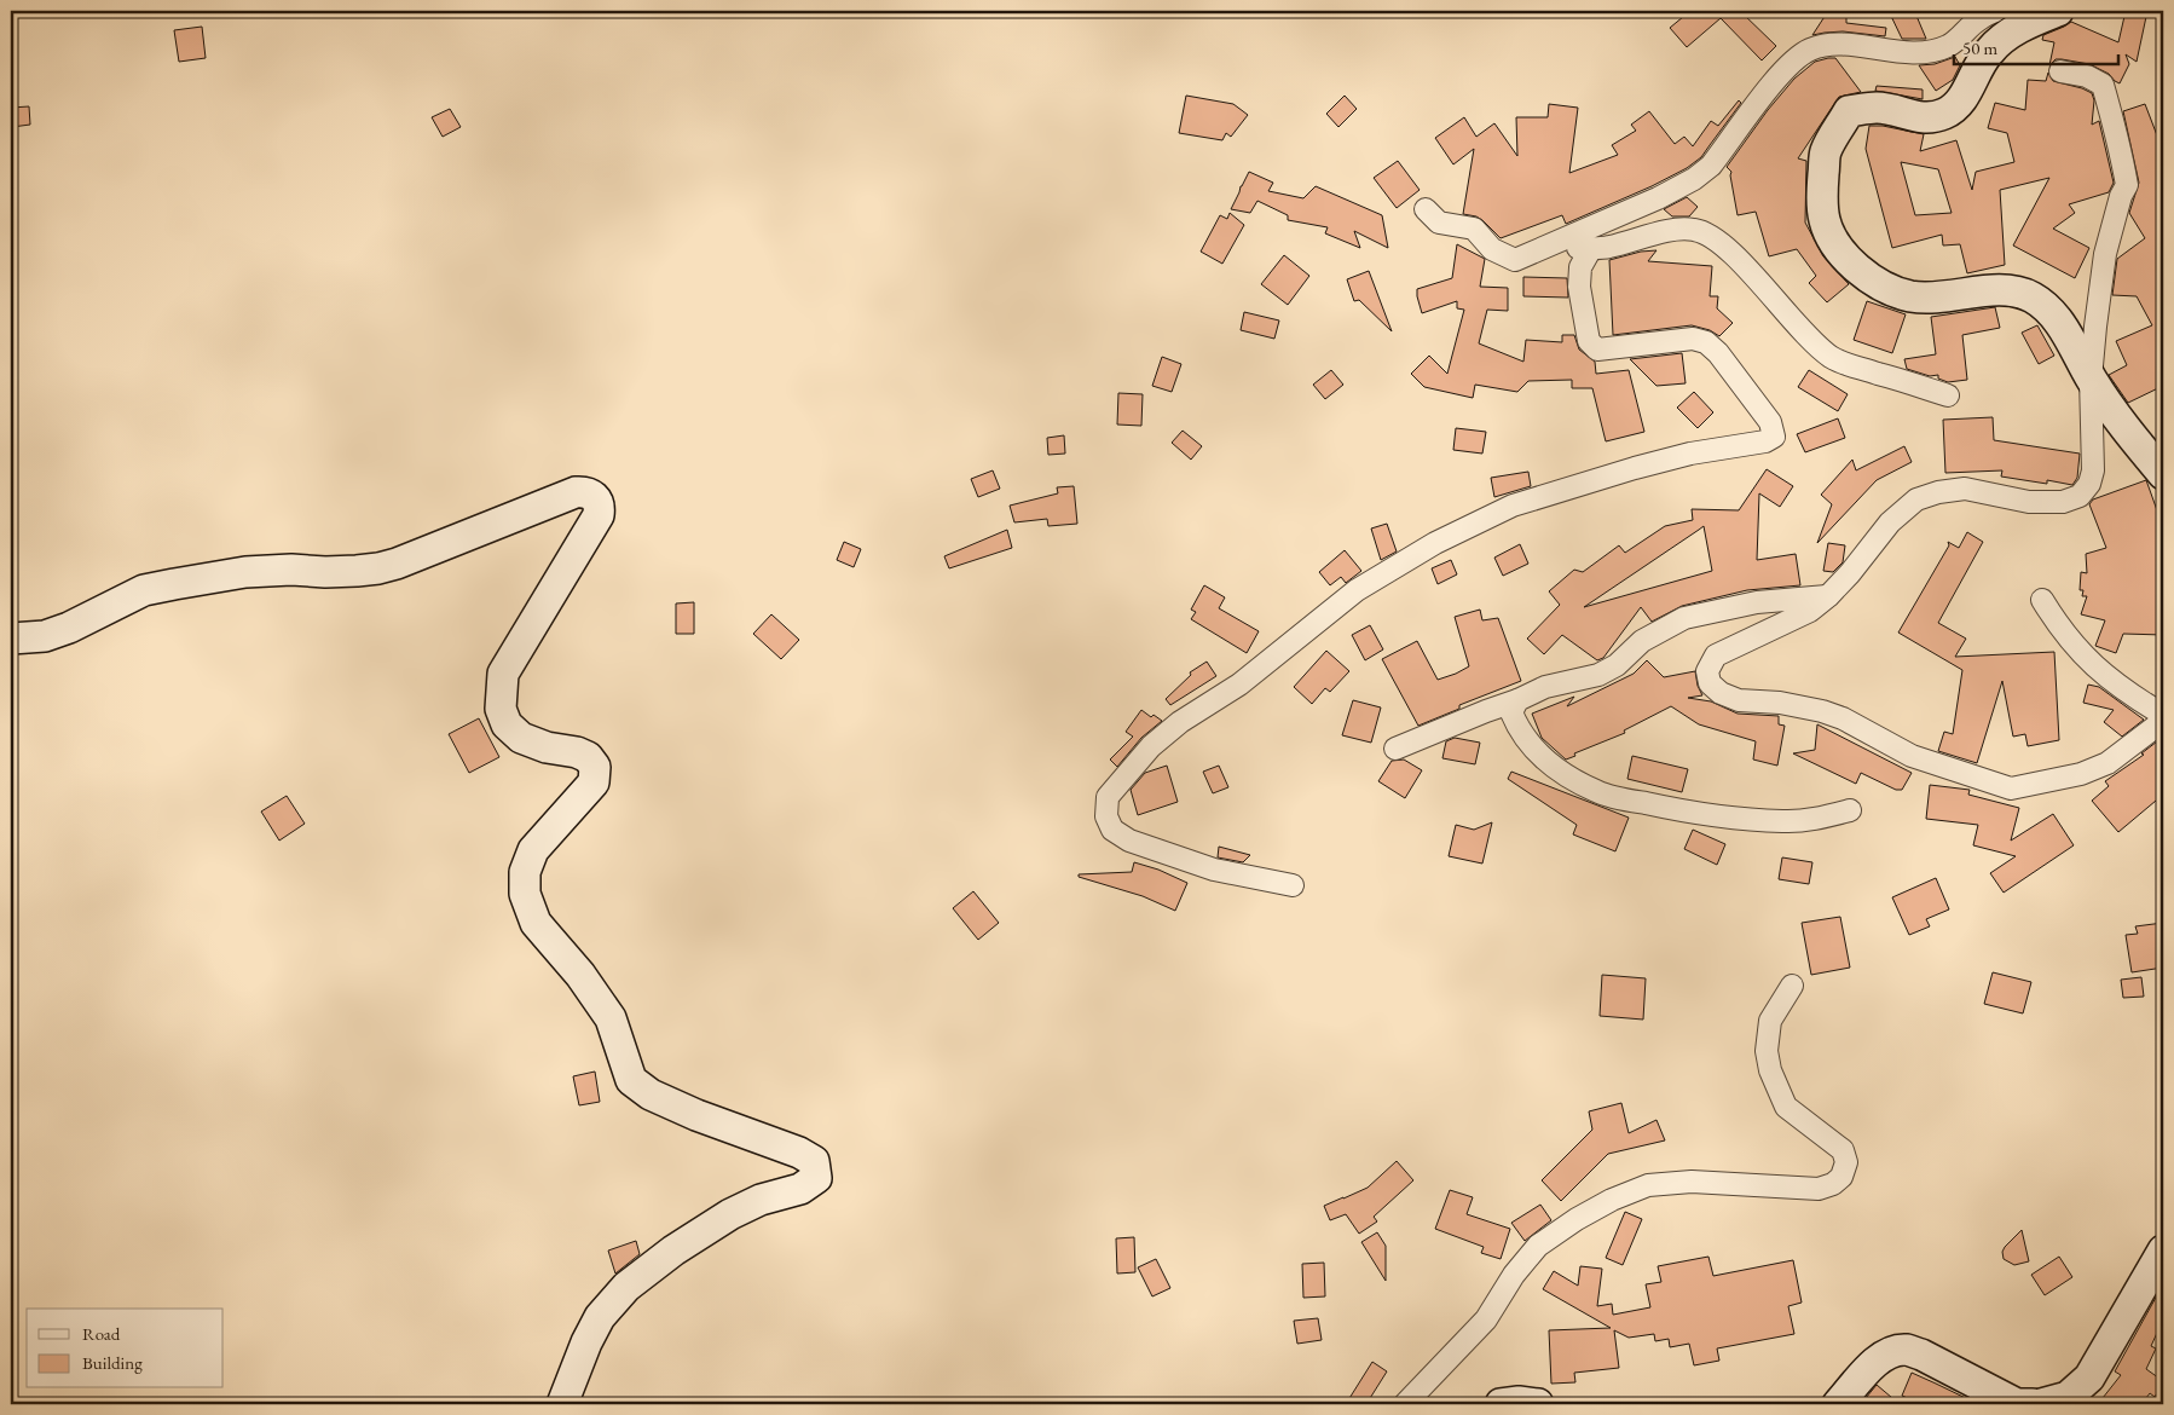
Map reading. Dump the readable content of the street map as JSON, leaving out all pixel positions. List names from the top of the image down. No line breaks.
{"legend":["Road","Building"],"scale_bar":"50 m"}
